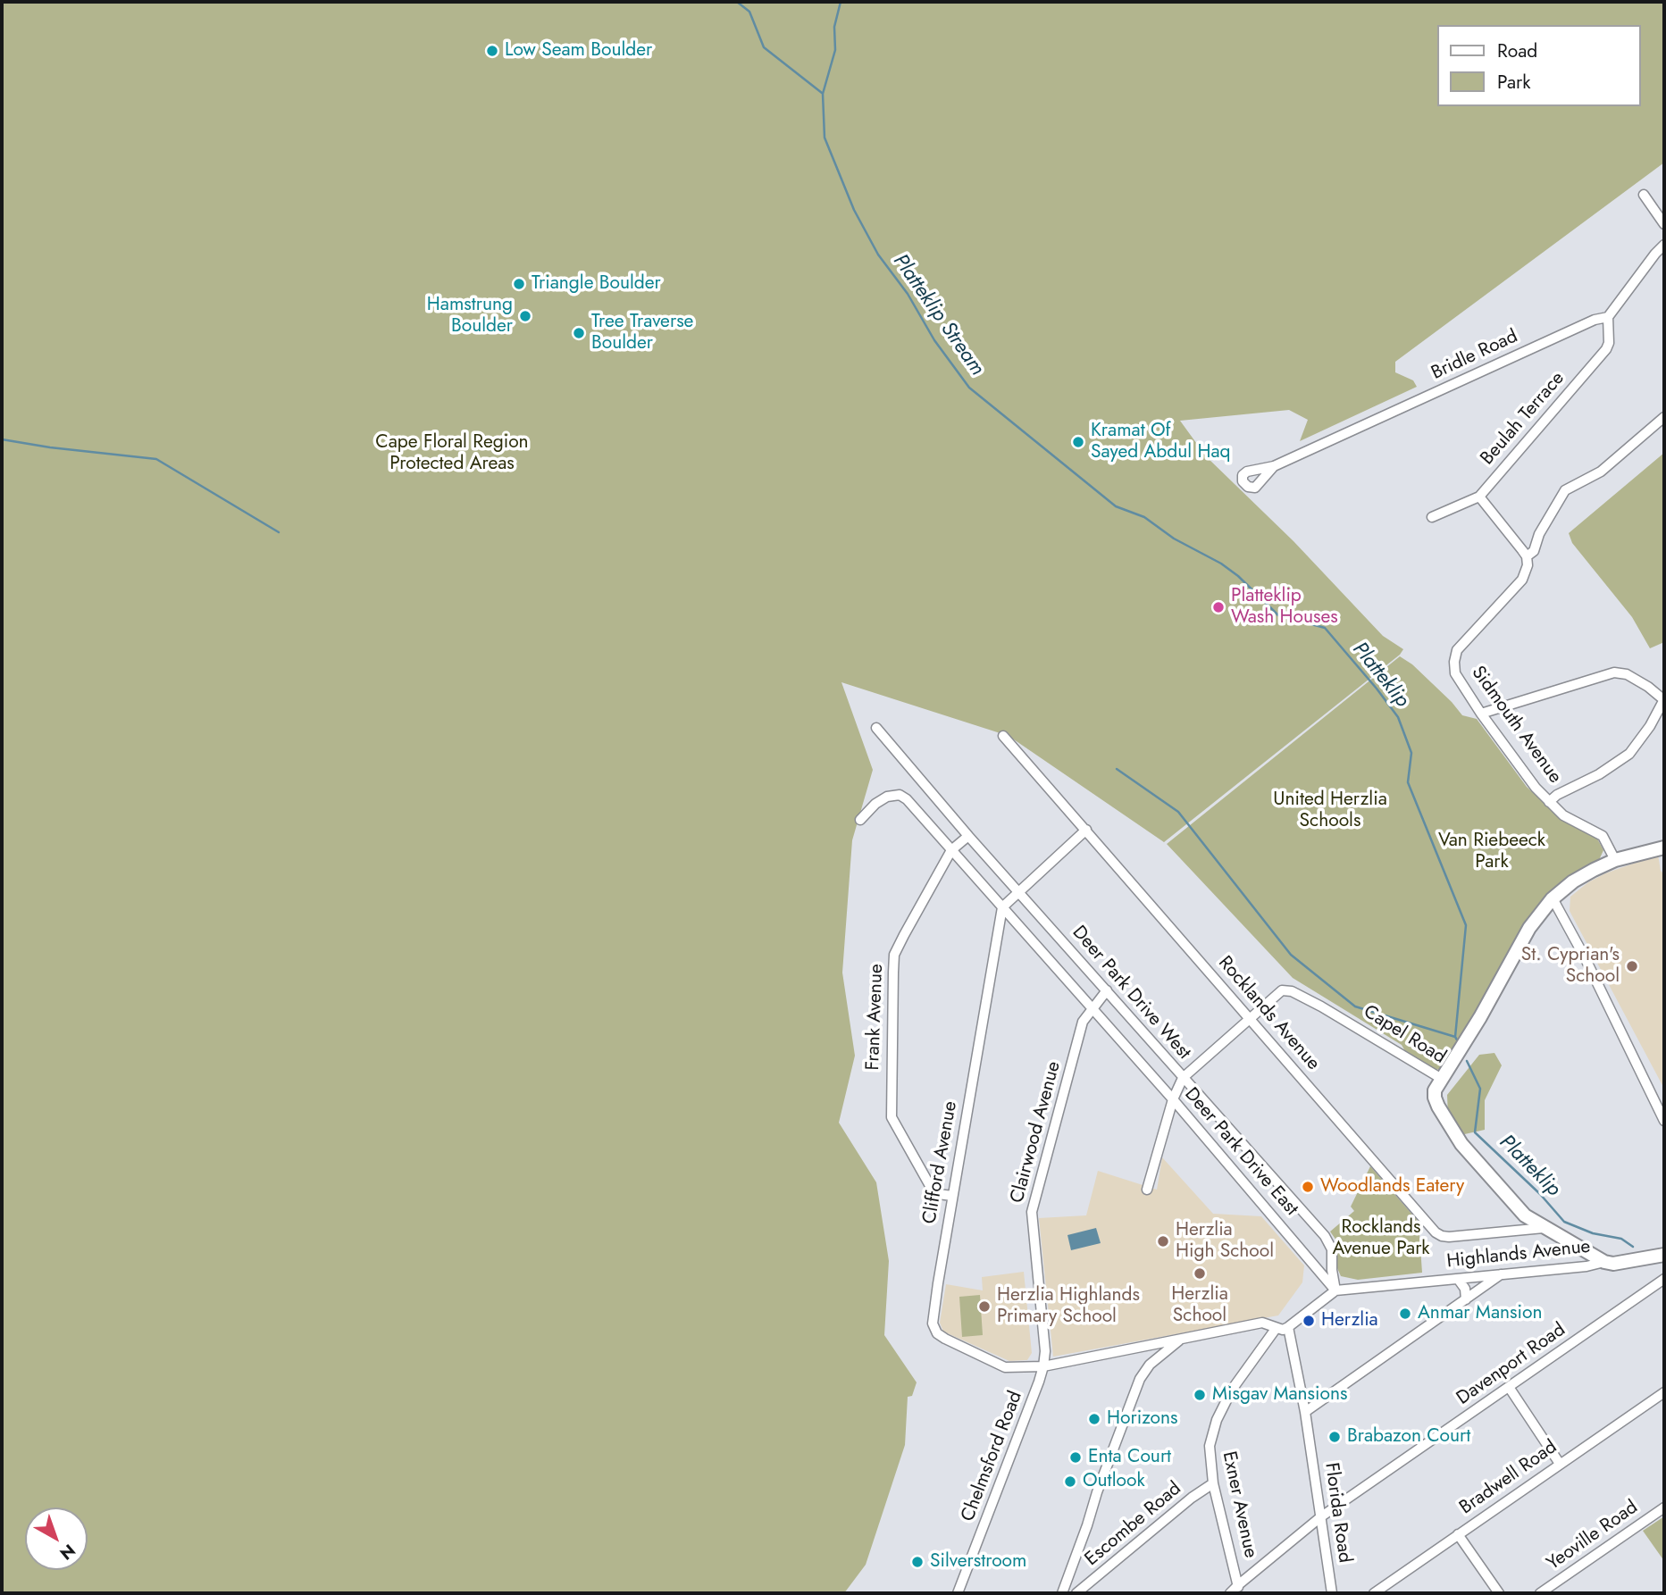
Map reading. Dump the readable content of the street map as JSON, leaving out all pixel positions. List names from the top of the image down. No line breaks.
{"streets":{"street":["Bridle Road","Beulah Terrace","Sidmouth Avenue","Deer Park Drive West","Rocklands Avenue","Frank Avenue","Capel Road","Clairwood Avenue","Deer Park Drive East","Clifford Avenue","Highlands Avenue","Davenport Road","Chelmsford Road","Bradwell Road","Exner Avenue","Florida Road","Escombe Road","Yeoville Road"]},"crossings":[["Bridle Road","Beulah Terrace"],["Deer Park Drive West","Frank Avenue"],["Deer Park Drive West","Clairwood Avenue"],["Rocklands Avenue","Capel Road"],["Frank Avenue","Deer Park Drive East"],["Frank Avenue","Clifford Avenue"],["Capel Road","Highlands Avenue"],["Clairwood Avenue","Deer Park Drive East"],["Clairwood Avenue","Clifford Avenue"],["Clairwood Avenue","Chelmsford Road"],["Deer Park Drive East","Clifford Avenue"],["Deer Park Drive East","Highlands Avenue"],["Clifford Avenue","Chelmsford Road"],["Davenport Road","Exner Avenue"],["Davenport Road","Florida Road"],["Exner Avenue","Escombe Road"]],"water":["Platteklip Stream","Platteklip"],"parks":["Cape Floral Region Protected Areas","United Herzlia Schools","Van Riebeeck Park","Rocklands Avenue Park"],"places":["Low Seam Boulder","Triangle Boulder","Hamstrung Boulder","Tree Traverse Boulder","Kramat Of Sayed Abdul Haq","Platteklip Wash Houses","St. Cyprian's School","Woodlands Eatery","Herzlia High School","Herzlia School","Herzlia Highlands Primary School","Anmar Mansion","Herzlia","Misgav Mansions","Horizons","Brabazon Court","Enta Court","Outlook","Silverstroom"],"legend":["Road","Park"],"north":"bottom right"}
